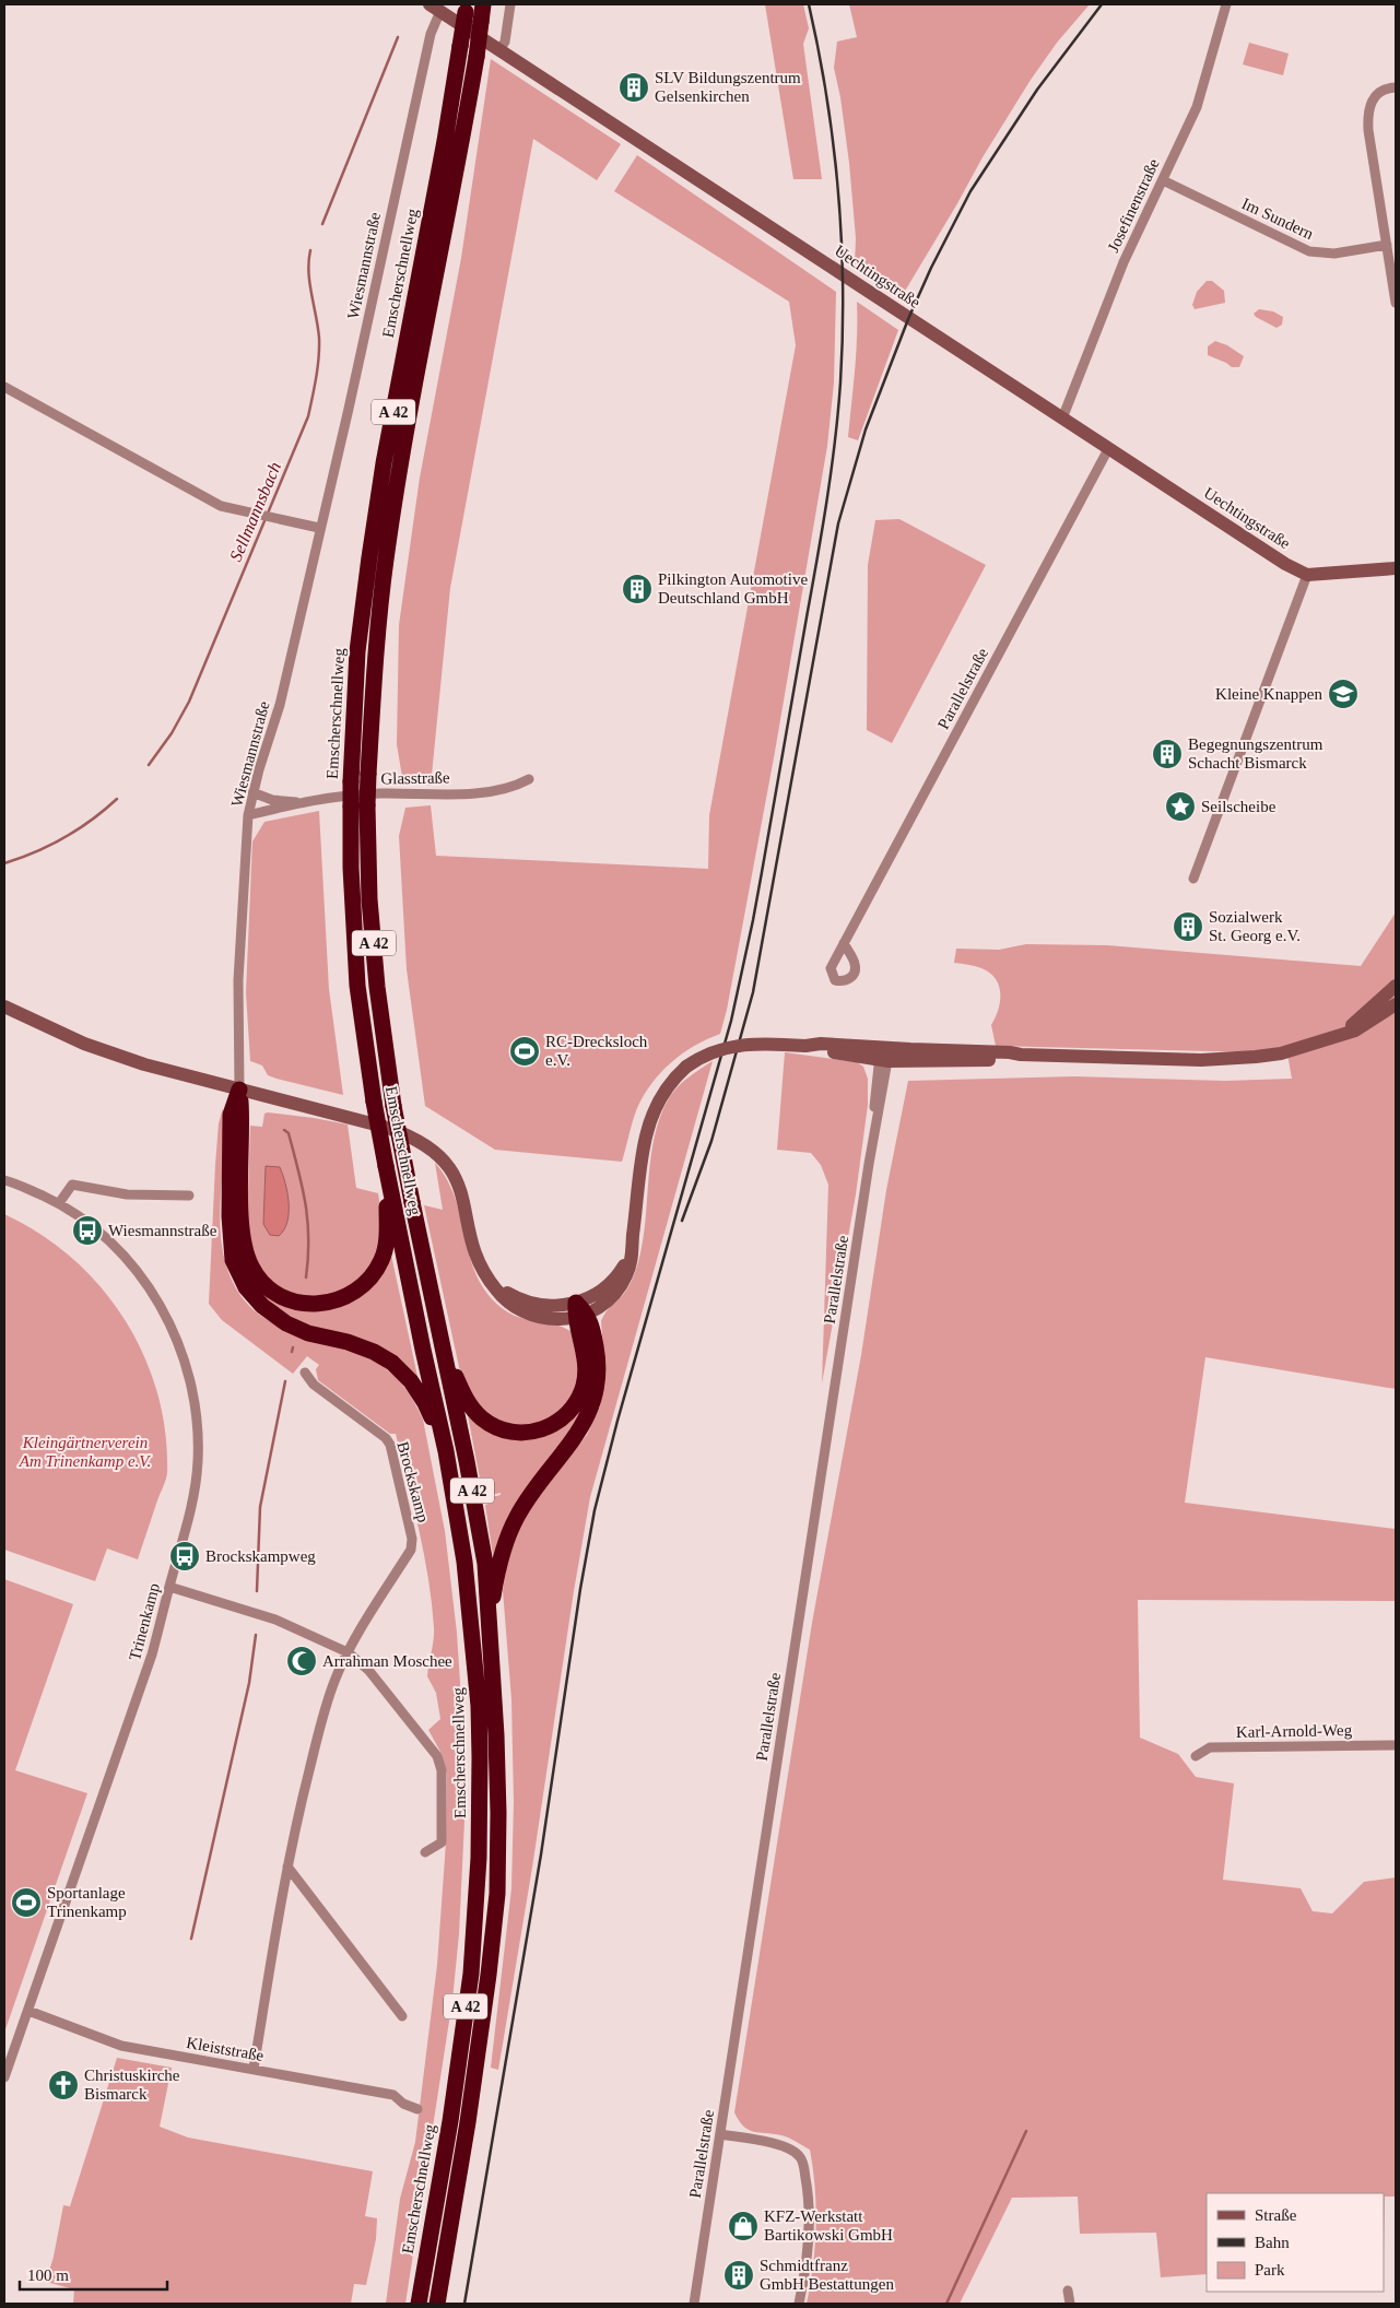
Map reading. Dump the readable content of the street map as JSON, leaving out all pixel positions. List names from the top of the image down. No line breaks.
{"streets":{"highway":["Emscherschnellweg","A 42"],"main road":["Uechtingstraße"],"street":["Josefinenstraße","Im Sundern","Wiesmannstraße","Parallelstraße","Glasstraße","Brockskamp","Trinenkamp","Karl-Arnold-Weg","Kleiststraße"]},"crossings":[["Josefinenstraße","Im Sundern"],["Josefinenstraße","Uechtingstraße"],["Wiesmannstraße","Uechtingstraße"],["Wiesmannstraße","Glasstraße"],["Uechtingstraße","Parallelstraße"],["Trinenkamp","Kleiststraße"]],"water":["Sellmannsbach"],"parks":["Kleingärtnerverein Am Trinenkamp e.V."],"places":{"building":["SLV Bildungszentrum Gelsenkirchen","Pilkington Automotive Deutschland GmbH","Begegnungszentrum Schacht Bismarck","Sozialwerk St. Georg e.V.","Schmidtfranz GmbH Bestattungen"],"school or university":["Kleine Knappen"],"place":["Seilscheibe"],"sports":["RC-Drecksloch e.V.","Sportanlage Trinenkamp"],"bus stop":["Wiesmannstraße","Brockskampweg"],"mosque":["Arrahman Moschee"],"church":["Christuskirche Bismarck"],"shop":["KFZ-Werkstatt Bartikowski GmbH"]},"legend":["Straße","Bahn","Park"],"scale_bar":"100 m"}
